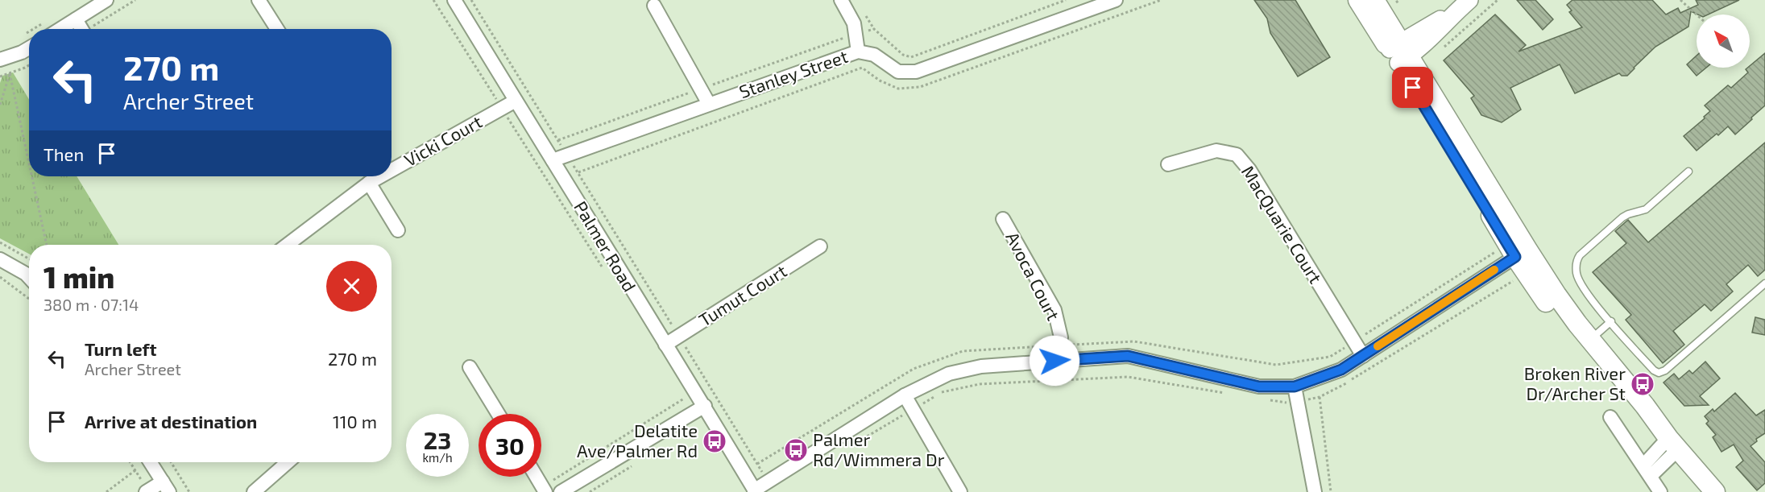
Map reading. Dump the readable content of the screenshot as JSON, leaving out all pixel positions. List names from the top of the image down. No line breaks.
{"streets":{"street":["Stanley Street","Vicki Court","MacQuarie Court","Palmer Road","Avoca Court","Tumut Court"]},"crossings":[["Stanley Street","Palmer Road"],["Vicki Court","Palmer Road"],["Palmer Road","Tumut Court"]],"places":{"bus stop":["Broken River Dr/Archer St","Delatite Ave/Palmer Rd","Palmer Rd/Wimmera Dr"]},"north":"top left","page":{"turn":["270 m","Archer Street"],"then":"Then","heading":["1 min","380 m · 07:14"],"list":[{"name":"Turn left","note":"Archer Street","value":"270 m"},{"name":"Arrive at destination","value":"110 m"}],"speed":"23 km/h","limit":"30"}}
